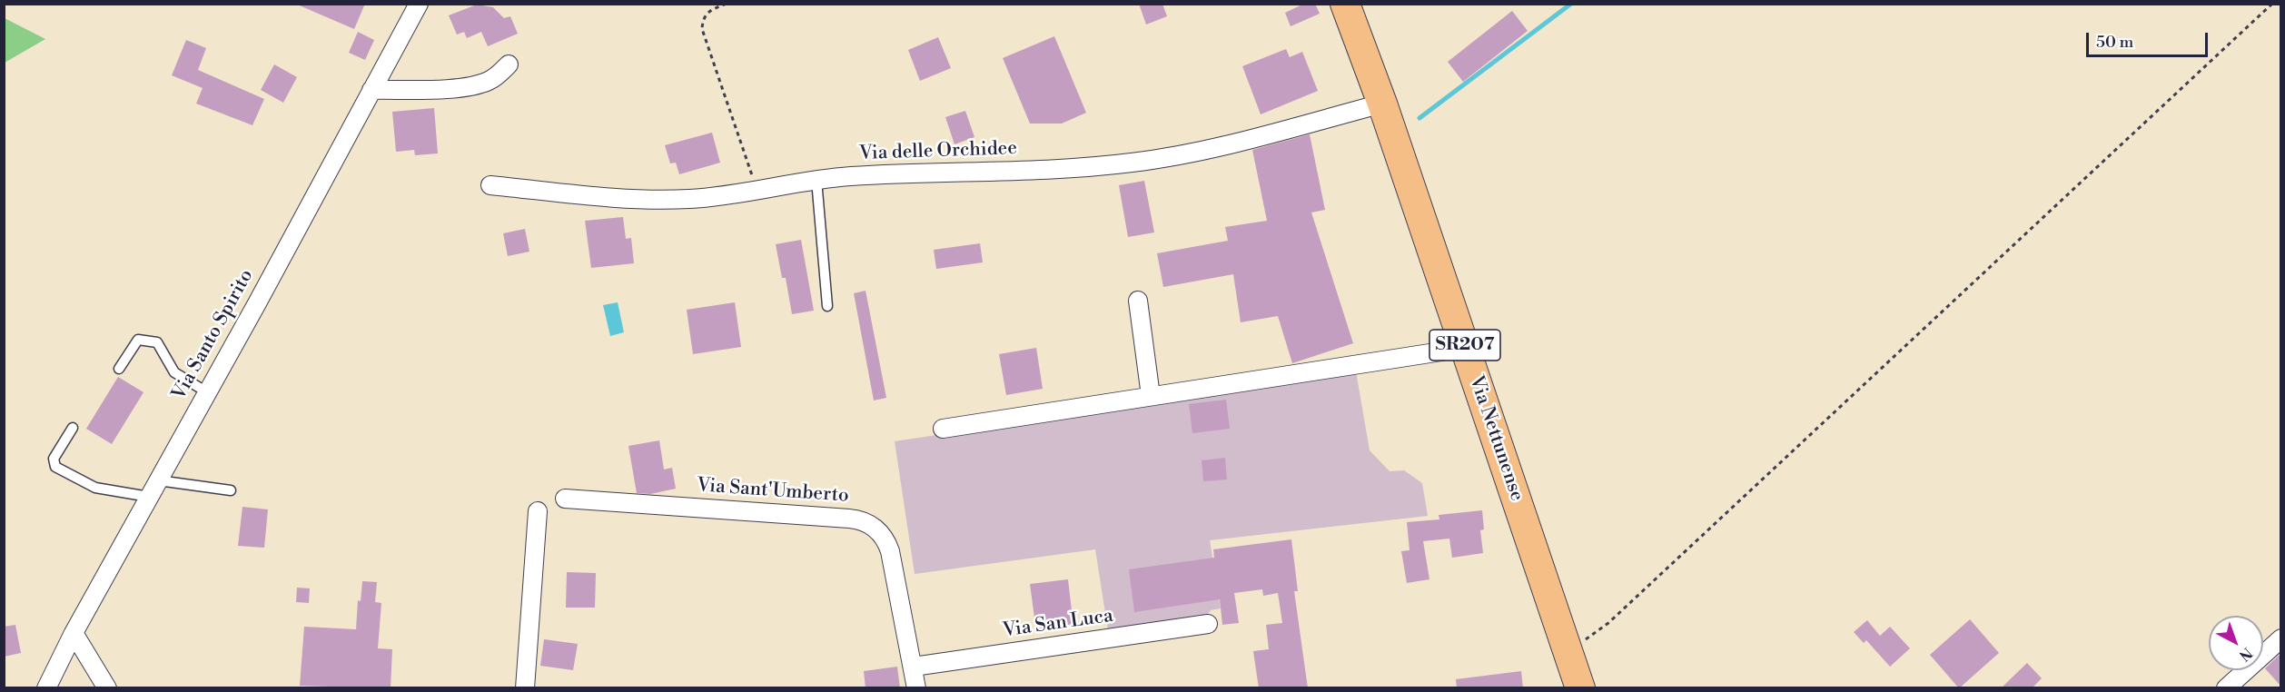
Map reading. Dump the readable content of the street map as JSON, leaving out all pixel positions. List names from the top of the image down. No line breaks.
{"streets":{"main road":["SR207","Via Nettunense"],"street":["Via delle Orchidee","Via Santo Spirito","Via Sant'Umberto","Via San Luca"]},"crossings":[["Via delle Orchidee","Via Nettunense"],["Via Sant'Umberto","Via San Luca"]],"scale_bar":"50 m","north":"bottom right"}
